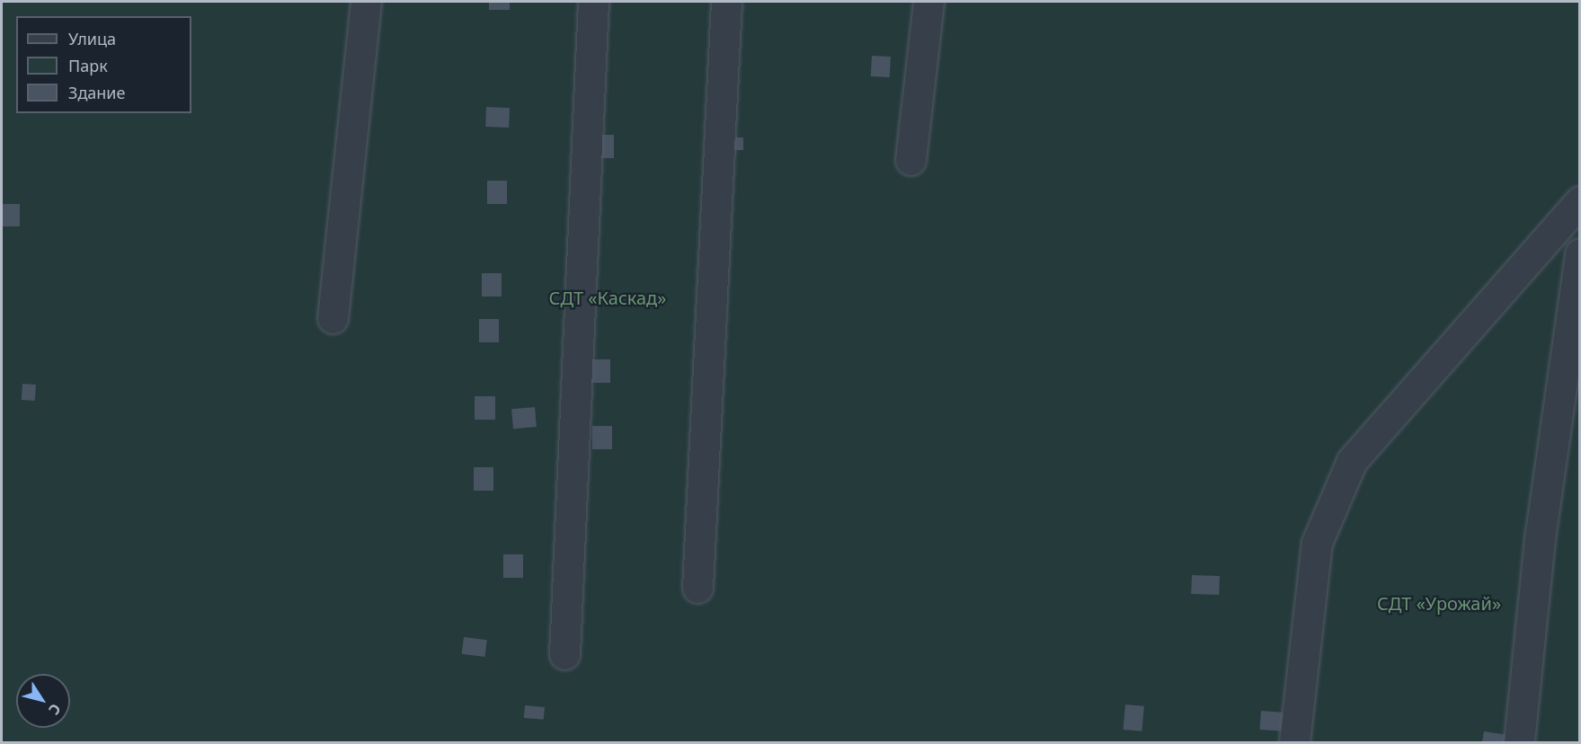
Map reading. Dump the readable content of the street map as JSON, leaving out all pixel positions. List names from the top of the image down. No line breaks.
{"parks":["СДТ «Каскад»","СДТ «Урожай»"],"legend":["Улица","Парк","Здание"],"north":"bottom right"}
